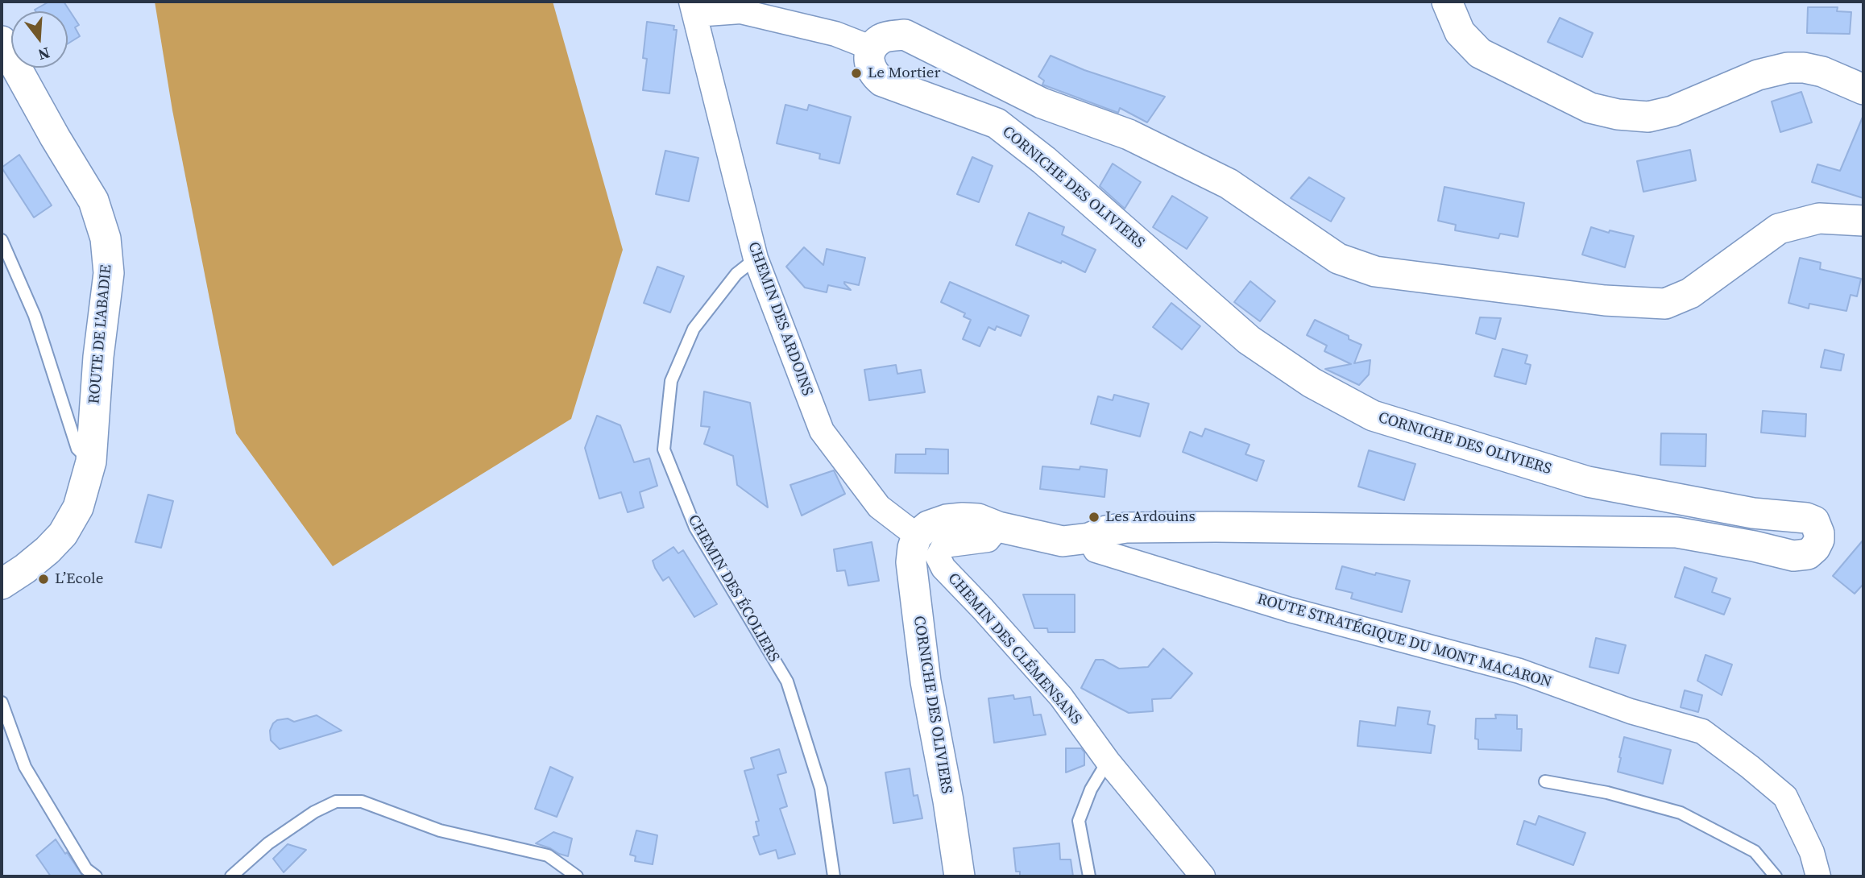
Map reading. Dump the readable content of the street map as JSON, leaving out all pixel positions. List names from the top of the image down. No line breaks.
{"streets":{"street":["CORNICHE DES OLIVIERS","CHEMIN DES ARDOINS","ROUTE DE L'ABADIE","ROUTE STRATÉGIQUE DU MONT MACARON","CHEMIN DES CLÉMENSANS"],"lane":["CHEMIN DES ÉCOLIERS"]},"crossings":[["CORNICHE DES OLIVIERS","CHEMIN DES ARDOINS"],["CORNICHE DES OLIVIERS","ROUTE STRATÉGIQUE DU MONT MACARON"],["CORNICHE DES OLIVIERS","CHEMIN DES CLÉMENSANS"],["CHEMIN DES ARDOINS","CHEMIN DES ÉCOLIERS"]],"places":["Le Mortier","Les Ardouins","L’Ecole"],"north":"bottom"}
